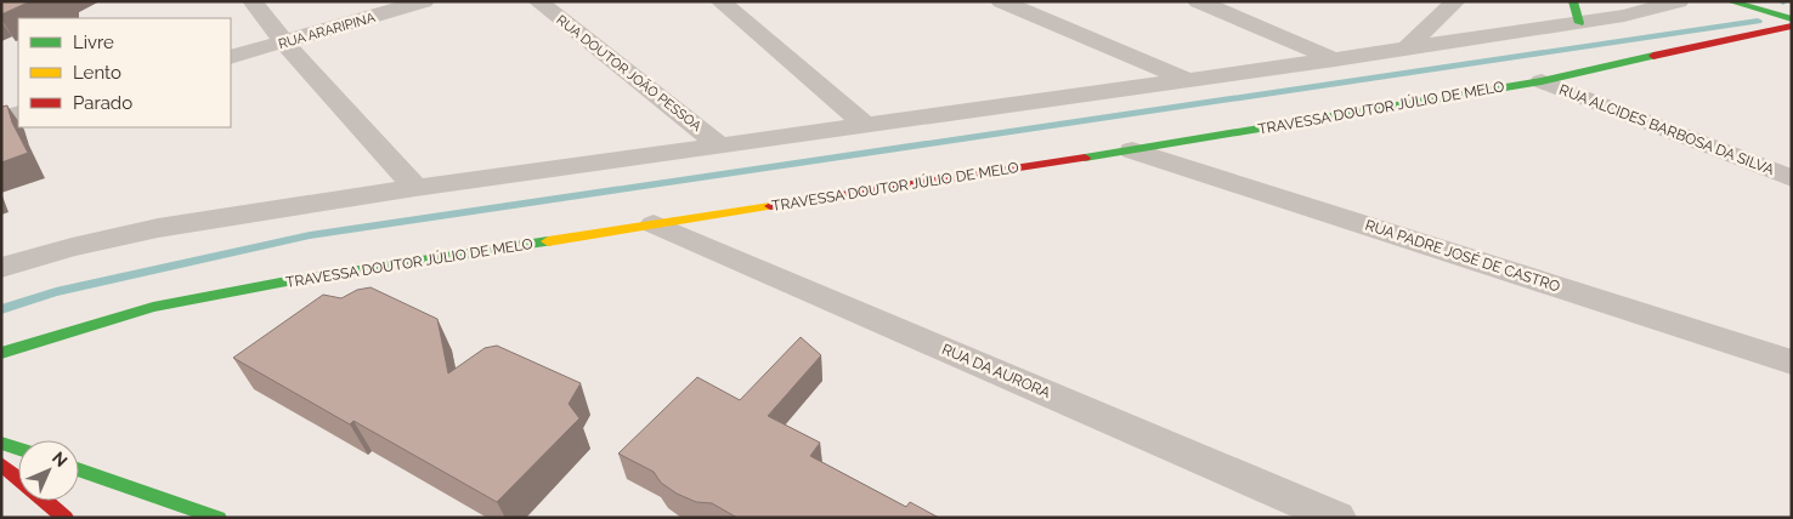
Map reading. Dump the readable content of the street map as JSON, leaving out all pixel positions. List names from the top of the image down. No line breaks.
{"streets":{"main road":["TRAVESSA DOUTOR JÚLIO DE MELO"],"street":["RUA ARARIPINA","RUA DOUTOR JOÃO PESSOA","RUA ALCIDES BARBOSA DA SILVA","RUA PADRE JOSÉ DE CASTRO","RUA DA AURORA"]},"crossings":[["TRAVESSA DOUTOR JÚLIO DE MELO","RUA ALCIDES BARBOSA DA SILVA"],["TRAVESSA DOUTOR JÚLIO DE MELO","RUA PADRE JOSÉ DE CASTRO"],["TRAVESSA DOUTOR JÚLIO DE MELO","RUA DA AURORA"]],"legend":["Livre","Lento","Parado"],"north":"top right"}
